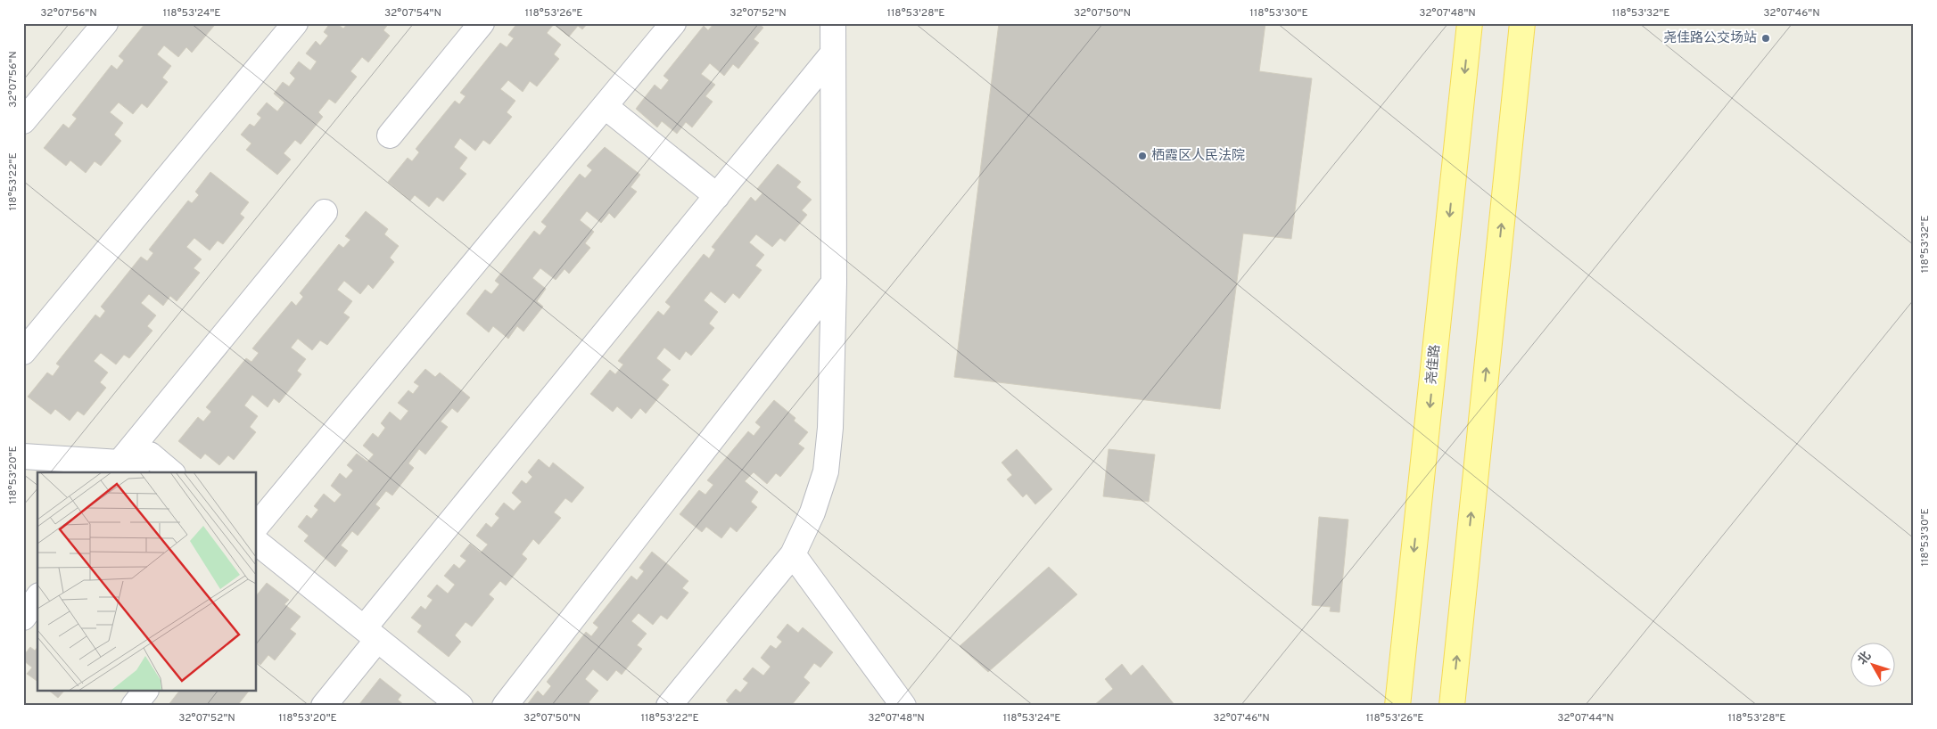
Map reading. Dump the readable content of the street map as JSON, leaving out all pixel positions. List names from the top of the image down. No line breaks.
{"streets":{"main road":["尧佳路"]},"places":["尧佳路公交场站","栖霞区人民法院"],"north":"top left","coordinates":["32°07'56\"N","118°53'24\"E","32°07'54\"N","118°53'26\"E","32°07'52\"N","118°53'28\"E","32°07'50\"N","118°53'30\"E","32°07'48\"N","118°53'32\"E","32°07'46\"N","118°53'22\"E","118°53'20\"E","32°07'44\"N"]}
